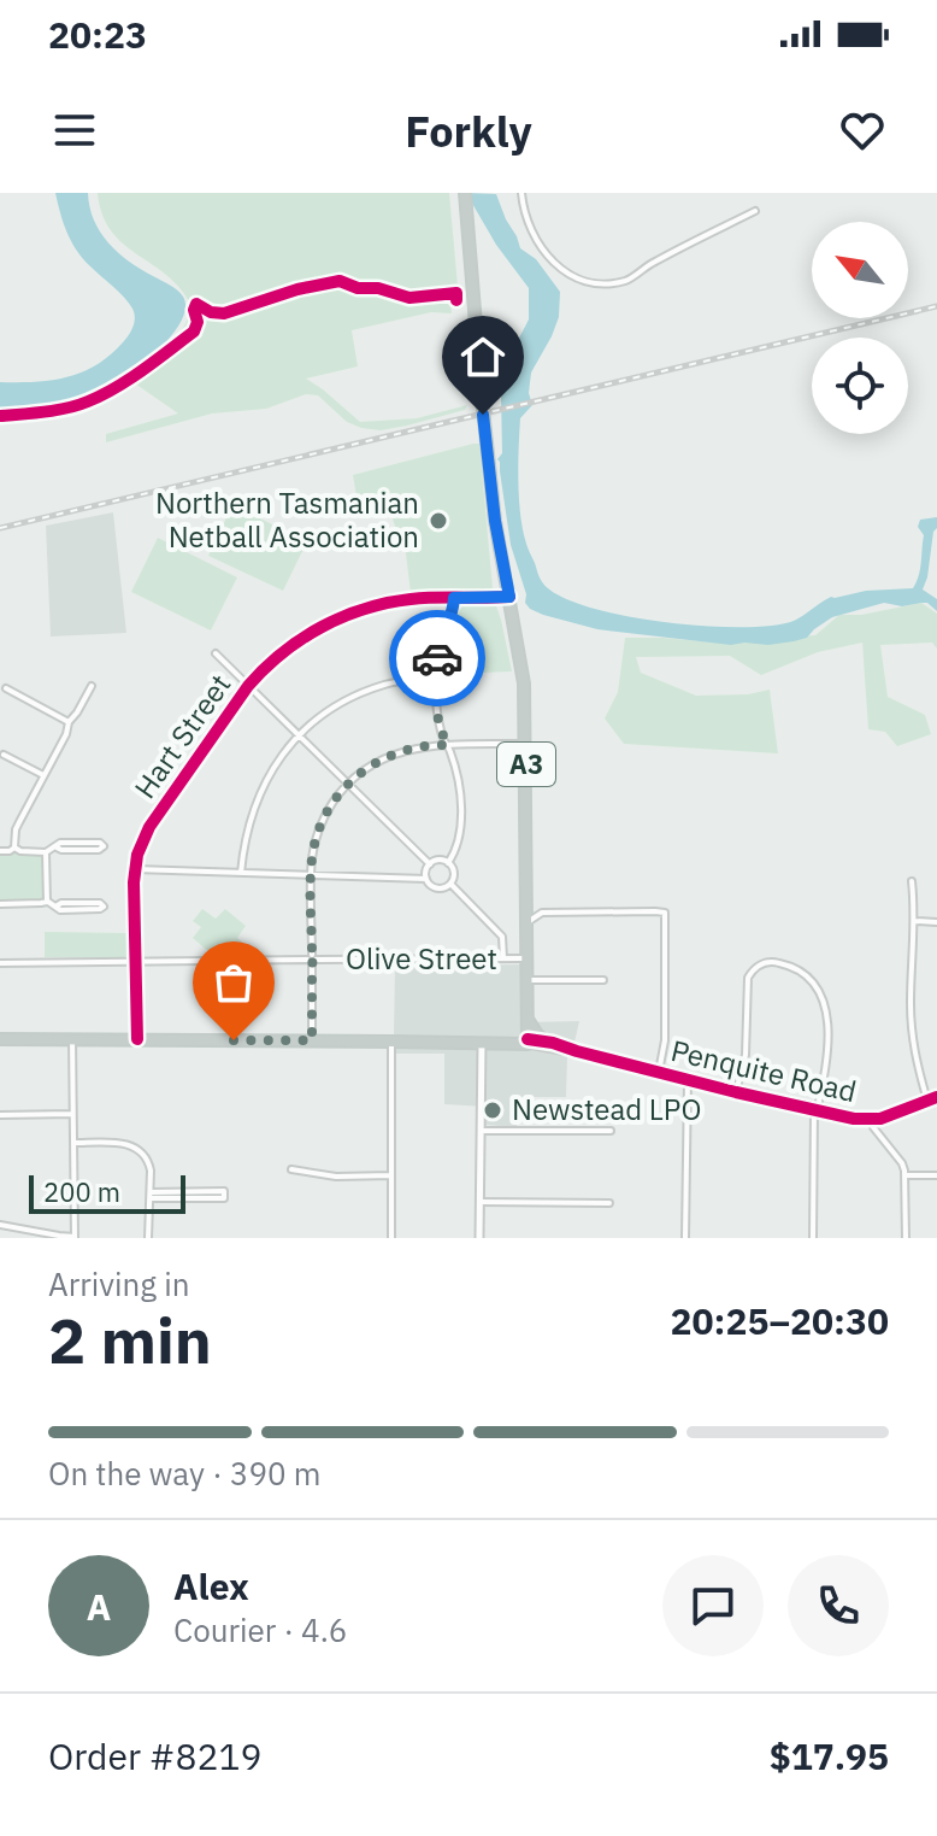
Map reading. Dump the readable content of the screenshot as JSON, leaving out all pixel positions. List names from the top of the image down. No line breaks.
{"streets":{"highway":["A3"],"street":["Hart Street","Olive Street","Penquite Road"]},"crossings":[["Hart Street","A3"],["Hart Street","Olive Street"],["A3","Olive Street"],["A3","Penquite Road"]],"places":["Northern Tasmanian Netball Association","Newstead LPO"],"scale_bar":"200 m","north":"top left","page":{"status":"20:23","header":"Forkly","scale":"200 m","heading":["2 min","Arriving in","20:25–20:30"],"panel":["Alex","Courier · 4.6","Order #8219","$17.95"],"bar":"On the way · 390 m","round":"A"}}
